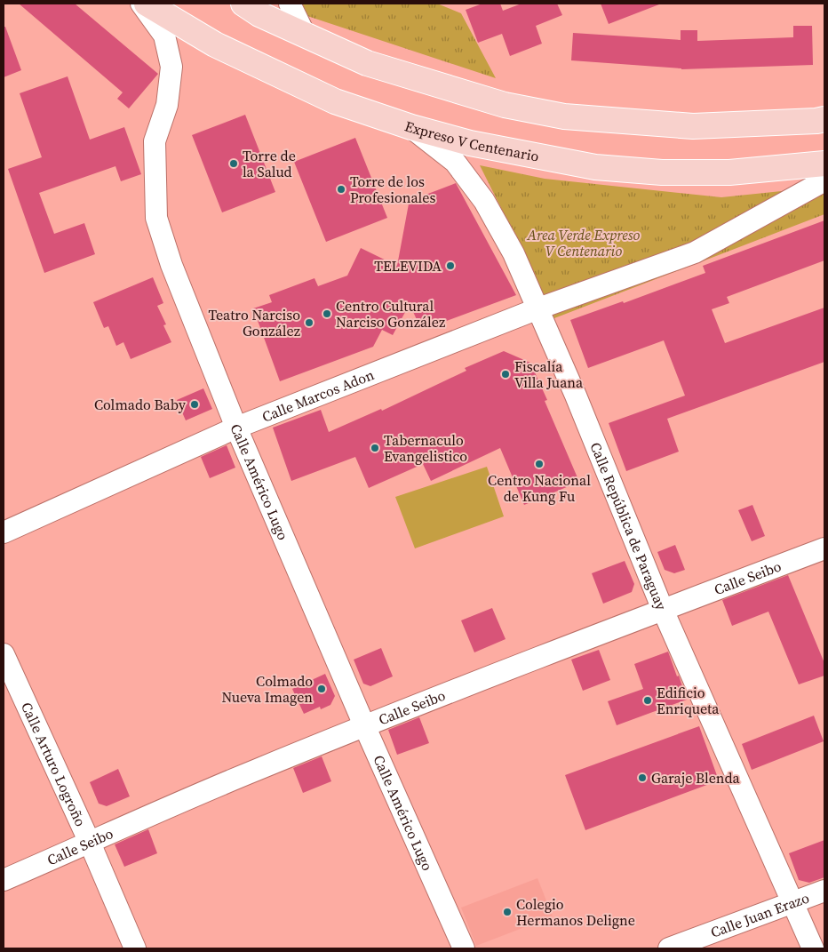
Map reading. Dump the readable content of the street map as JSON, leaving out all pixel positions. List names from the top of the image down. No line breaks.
{"streets":{"main road":["Expreso V Centenario"],"street":["Calle Marcos Adon","Calle Américo Lugo","Calle República de Paraguay","Calle Seibo","Calle Arturo Logroño","Calle Juan Erazo"]},"crossings":[["Expreso V Centenario","Calle República de Paraguay"],["Calle Marcos Adon","Calle Américo Lugo"],["Calle Marcos Adon","Calle República de Paraguay"],["Calle Américo Lugo","Calle Seibo"],["Calle República de Paraguay","Calle Seibo"],["Calle República de Paraguay","Calle Juan Erazo"],["Calle Seibo","Calle Arturo Logroño"]],"parks":["Area Verde Expreso V Centenario"],"places":["Torre de la Salud","Torre de los Profesionales","TELEVIDA","Centro Cultural Narciso González","Teatro Narciso González","Fiscalía Villa Juana","Colmado Baby","Tabernaculo Evangelistico","Centro Nacional de Kung Fu","Colmado Nueva Imagen","Edificio Enriqueta","Garaje Blenda","Colegio Hermanos Deligne"]}
